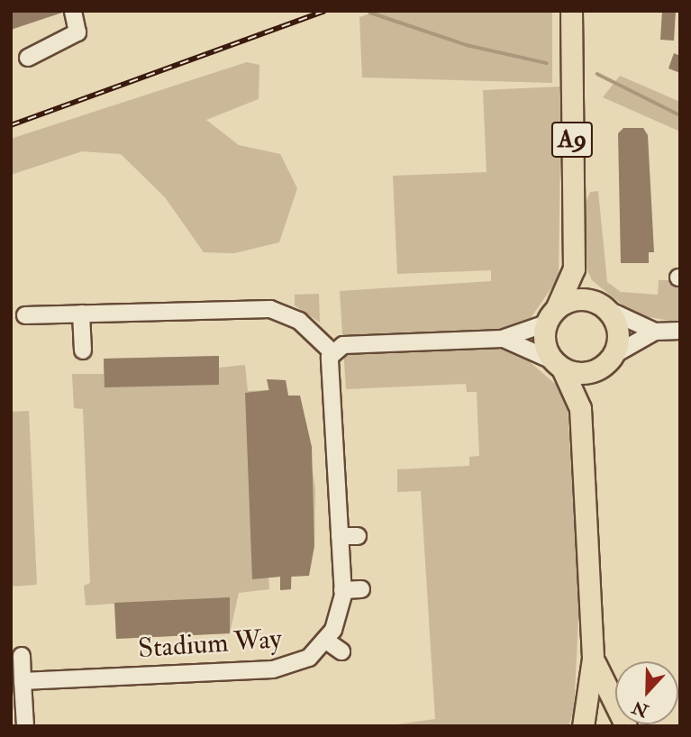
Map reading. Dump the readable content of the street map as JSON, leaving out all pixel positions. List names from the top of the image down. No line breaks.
{"streets":{"main road":["A9"],"street":["Stadium Way"]},"north":"bottom"}
